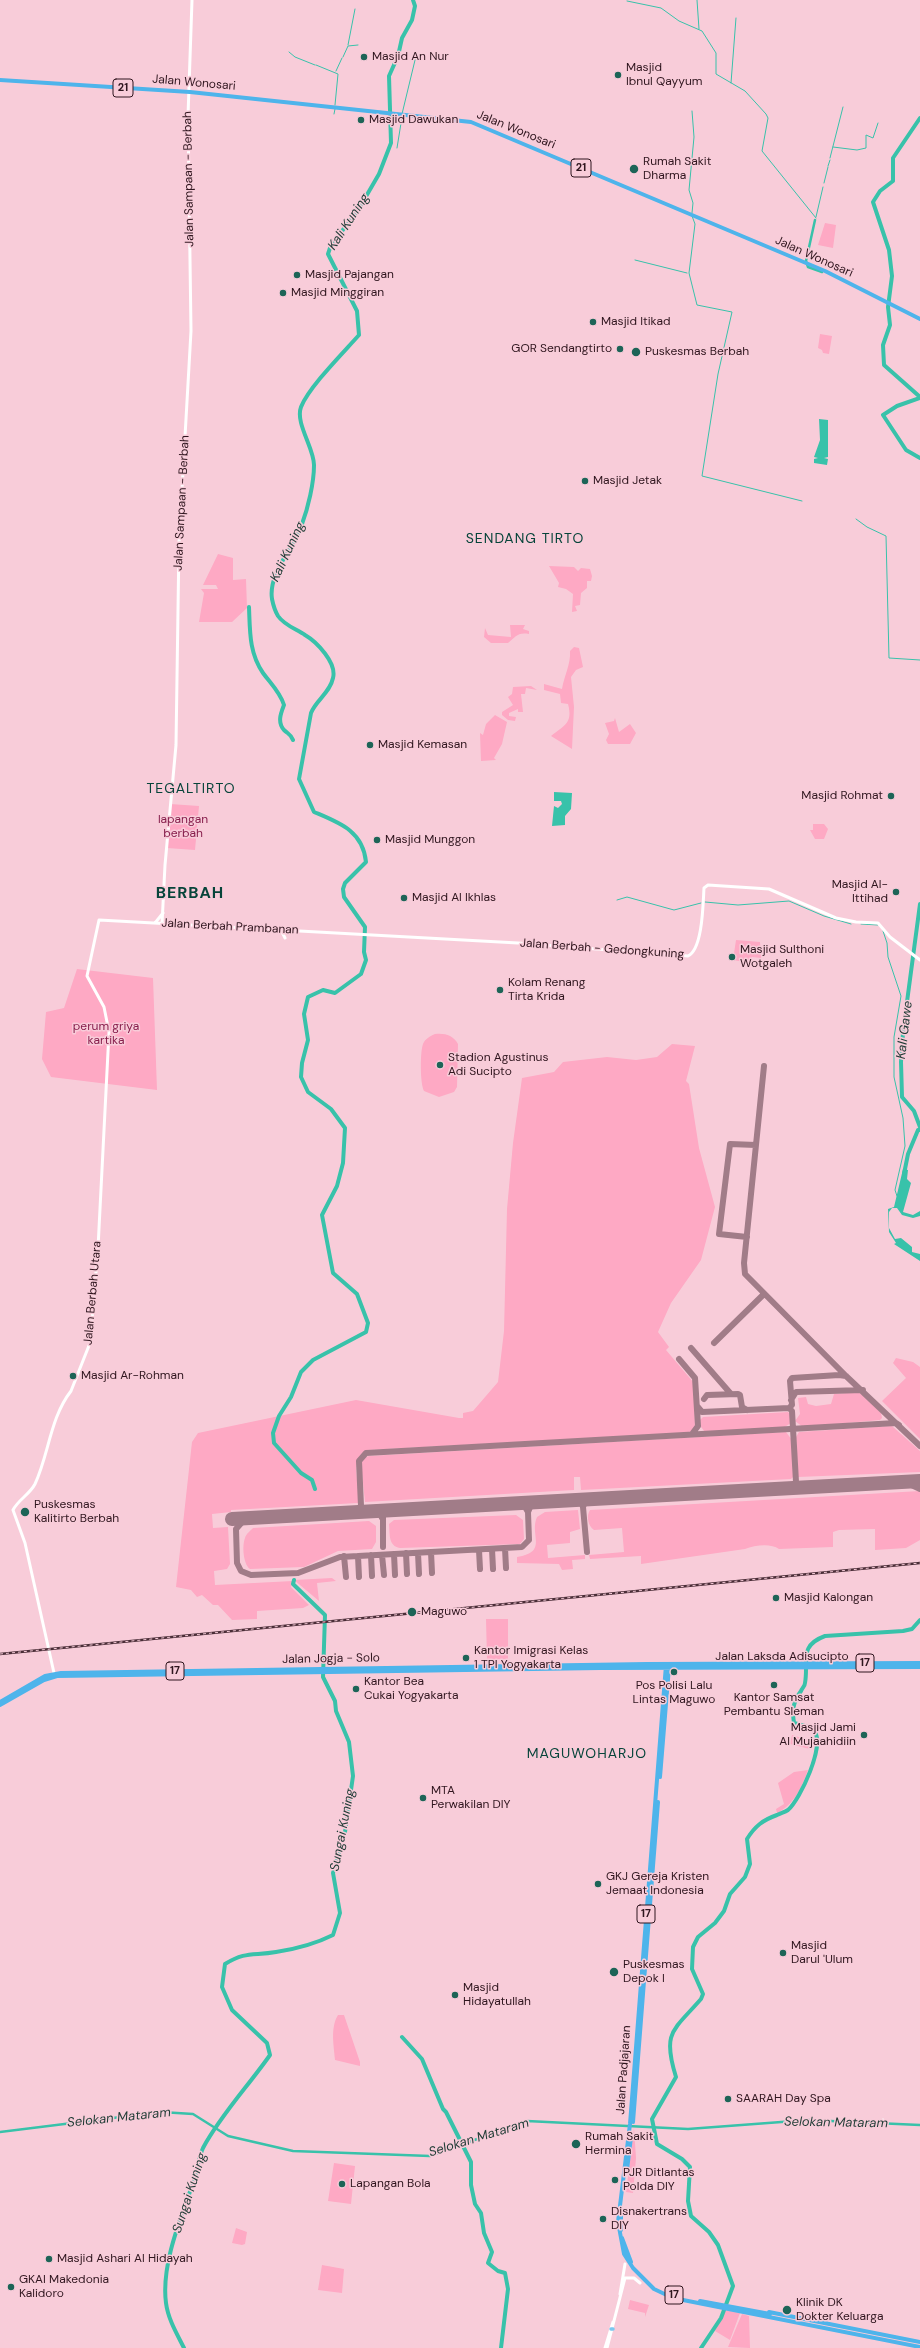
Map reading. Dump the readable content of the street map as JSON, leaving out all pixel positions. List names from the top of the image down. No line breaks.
{"streets":{"highway":["Jalan Wonosari","21","Jalan Laksda Adisucipto","Jalan Jogja - Solo","17","Jalan Padjajaran"],"main road":["Jalan Sampaan - Berbah","Jalan Berbah Prambanan","Jalan Berbah - Gedongkuning","Jalan Berbah Utara"]},"crossings":[["Jalan Wonosari","Jalan Sampaan - Berbah"],["Jalan Sampaan - Berbah","Jalan Berbah Prambanan"],["Jalan Berbah Prambanan","Jalan Berbah - Gedongkuning"],["Jalan Berbah Prambanan","Jalan Berbah Utara"],["Jalan Berbah Utara","Jalan Jogja - Solo"],["Jalan Laksda Adisucipto","Jalan Jogja - Solo"],["Jalan Laksda Adisucipto","Jalan Padjajaran"],["Jalan Jogja - Solo","Jalan Padjajaran"]],"districts":["SENDANG TIRTO","TEGALTIRTO","BERBAH","MAGUWOHARJO"],"water":["Kali Kuning","Kali Gawe","Sungai Kuning","Selokan Mataram"],"parks":["lapangan berbah","perum griya kartika"],"places":["Masjid An Nur","Masjid Ibnul Qayyum","Masjid Dawukan","Rumah Sakit Dharma","Masjid Pajangan","Masjid Minggiran","Masjid Itikad","GOR Sendangtirto","Puskesmas Berbah","Masjid Jetak","Masjid Kemasan","Masjid Rohmat","Masjid Munggon","Masjid Al- Ittihad","Masjid Al Ikhlas","Masjid Sulthoni Wotgaleh","Kolam Renang Tirta Krida","Stadion Agustinus Adi Sucipto","Masjid Ar-Rohman","Puskesmas Kalitirto Berbah","Masjid Kalongan","Maguwo","Kantor Imigrasi Kelas 1 TPI Yogyakarta","Pos Polisi Lalu Lintas Maguwo","Kantor Samsat Pembantu Sleman","Kantor Bea Cukai Yogyakarta","Masjid Jami Al Mujaahidiin","MTA Perwakilan DIY","GKJ Gereja Kristen Jemaat Indonesia","Masjid Darul 'Ulum","Puskesmas Depok I","Masjid Hidayatullah","SAARAH Day Spa","Rumah Sakit Hermina","PJR Ditlantas Polda DIY","Lapangan Bola","Disnakertrans DIY","Masjid Ashari Al Hidayah","GKAI Makedonia Kalidoro","Klinik DK Dokter Keluarga"]}
